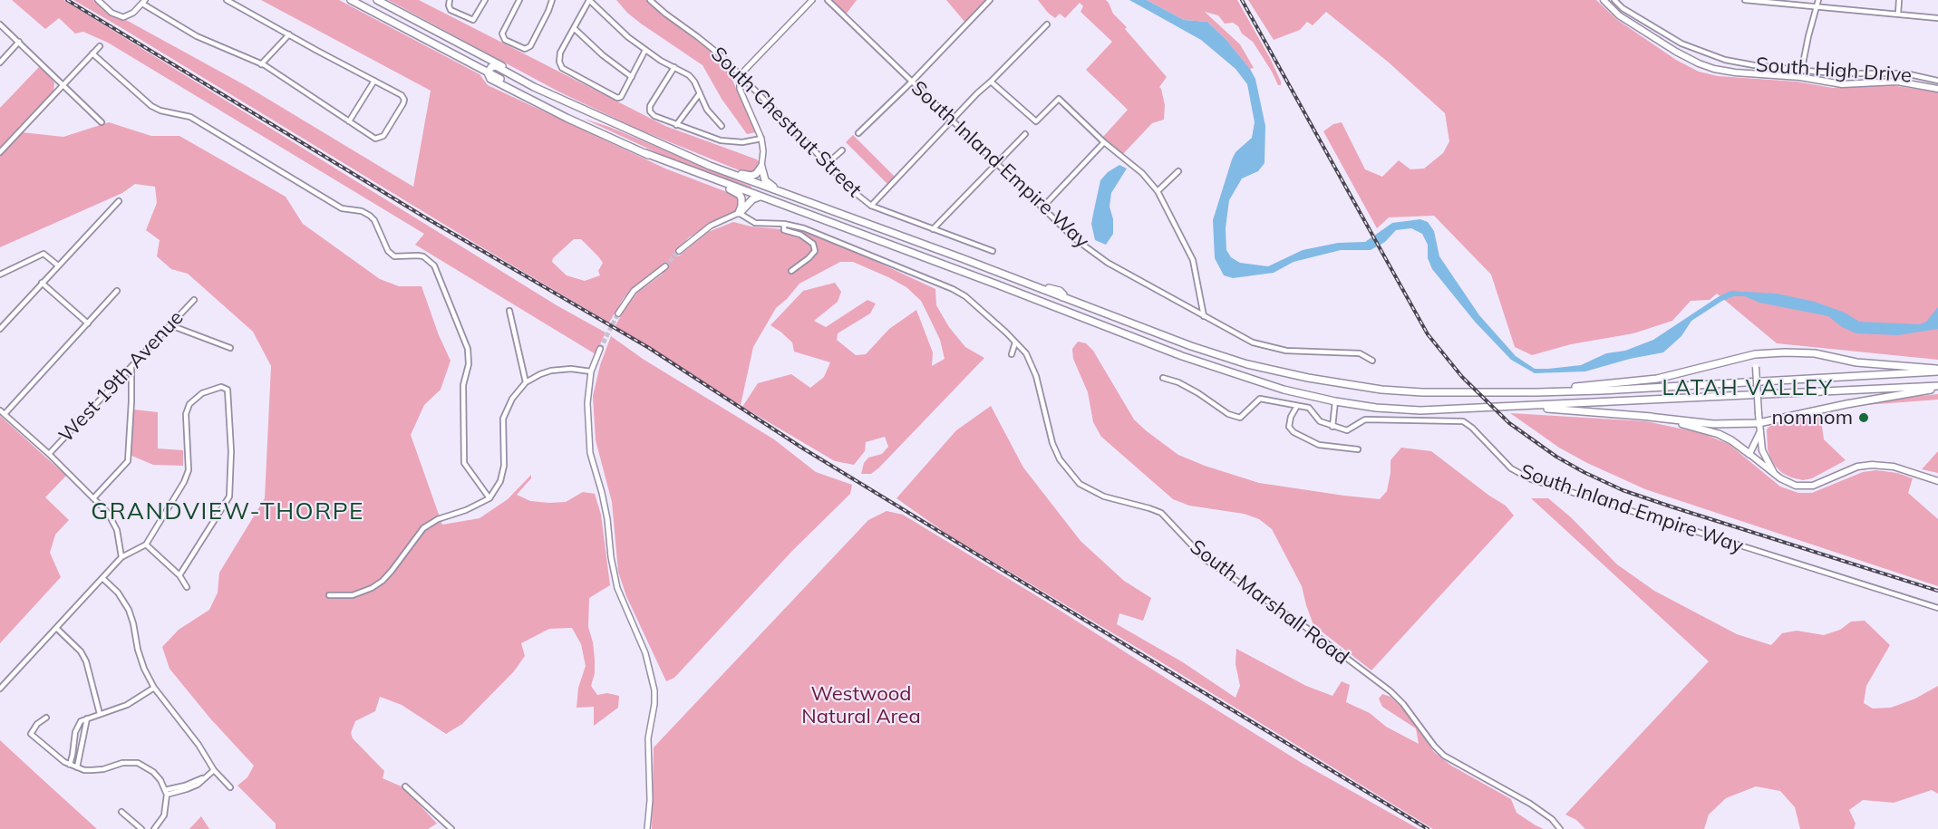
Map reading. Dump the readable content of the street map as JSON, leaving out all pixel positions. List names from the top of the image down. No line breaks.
{"streets":{"main road":["South High Drive"],"street":["South Chestnut Street","South Inland Empire Way","West 19th Avenue","South Marshall Road"]},"districts":["LATAH VALLEY","GRANDVIEW-THORPE"],"parks":["Westwood Natural Area"],"places":["nomnom"]}
